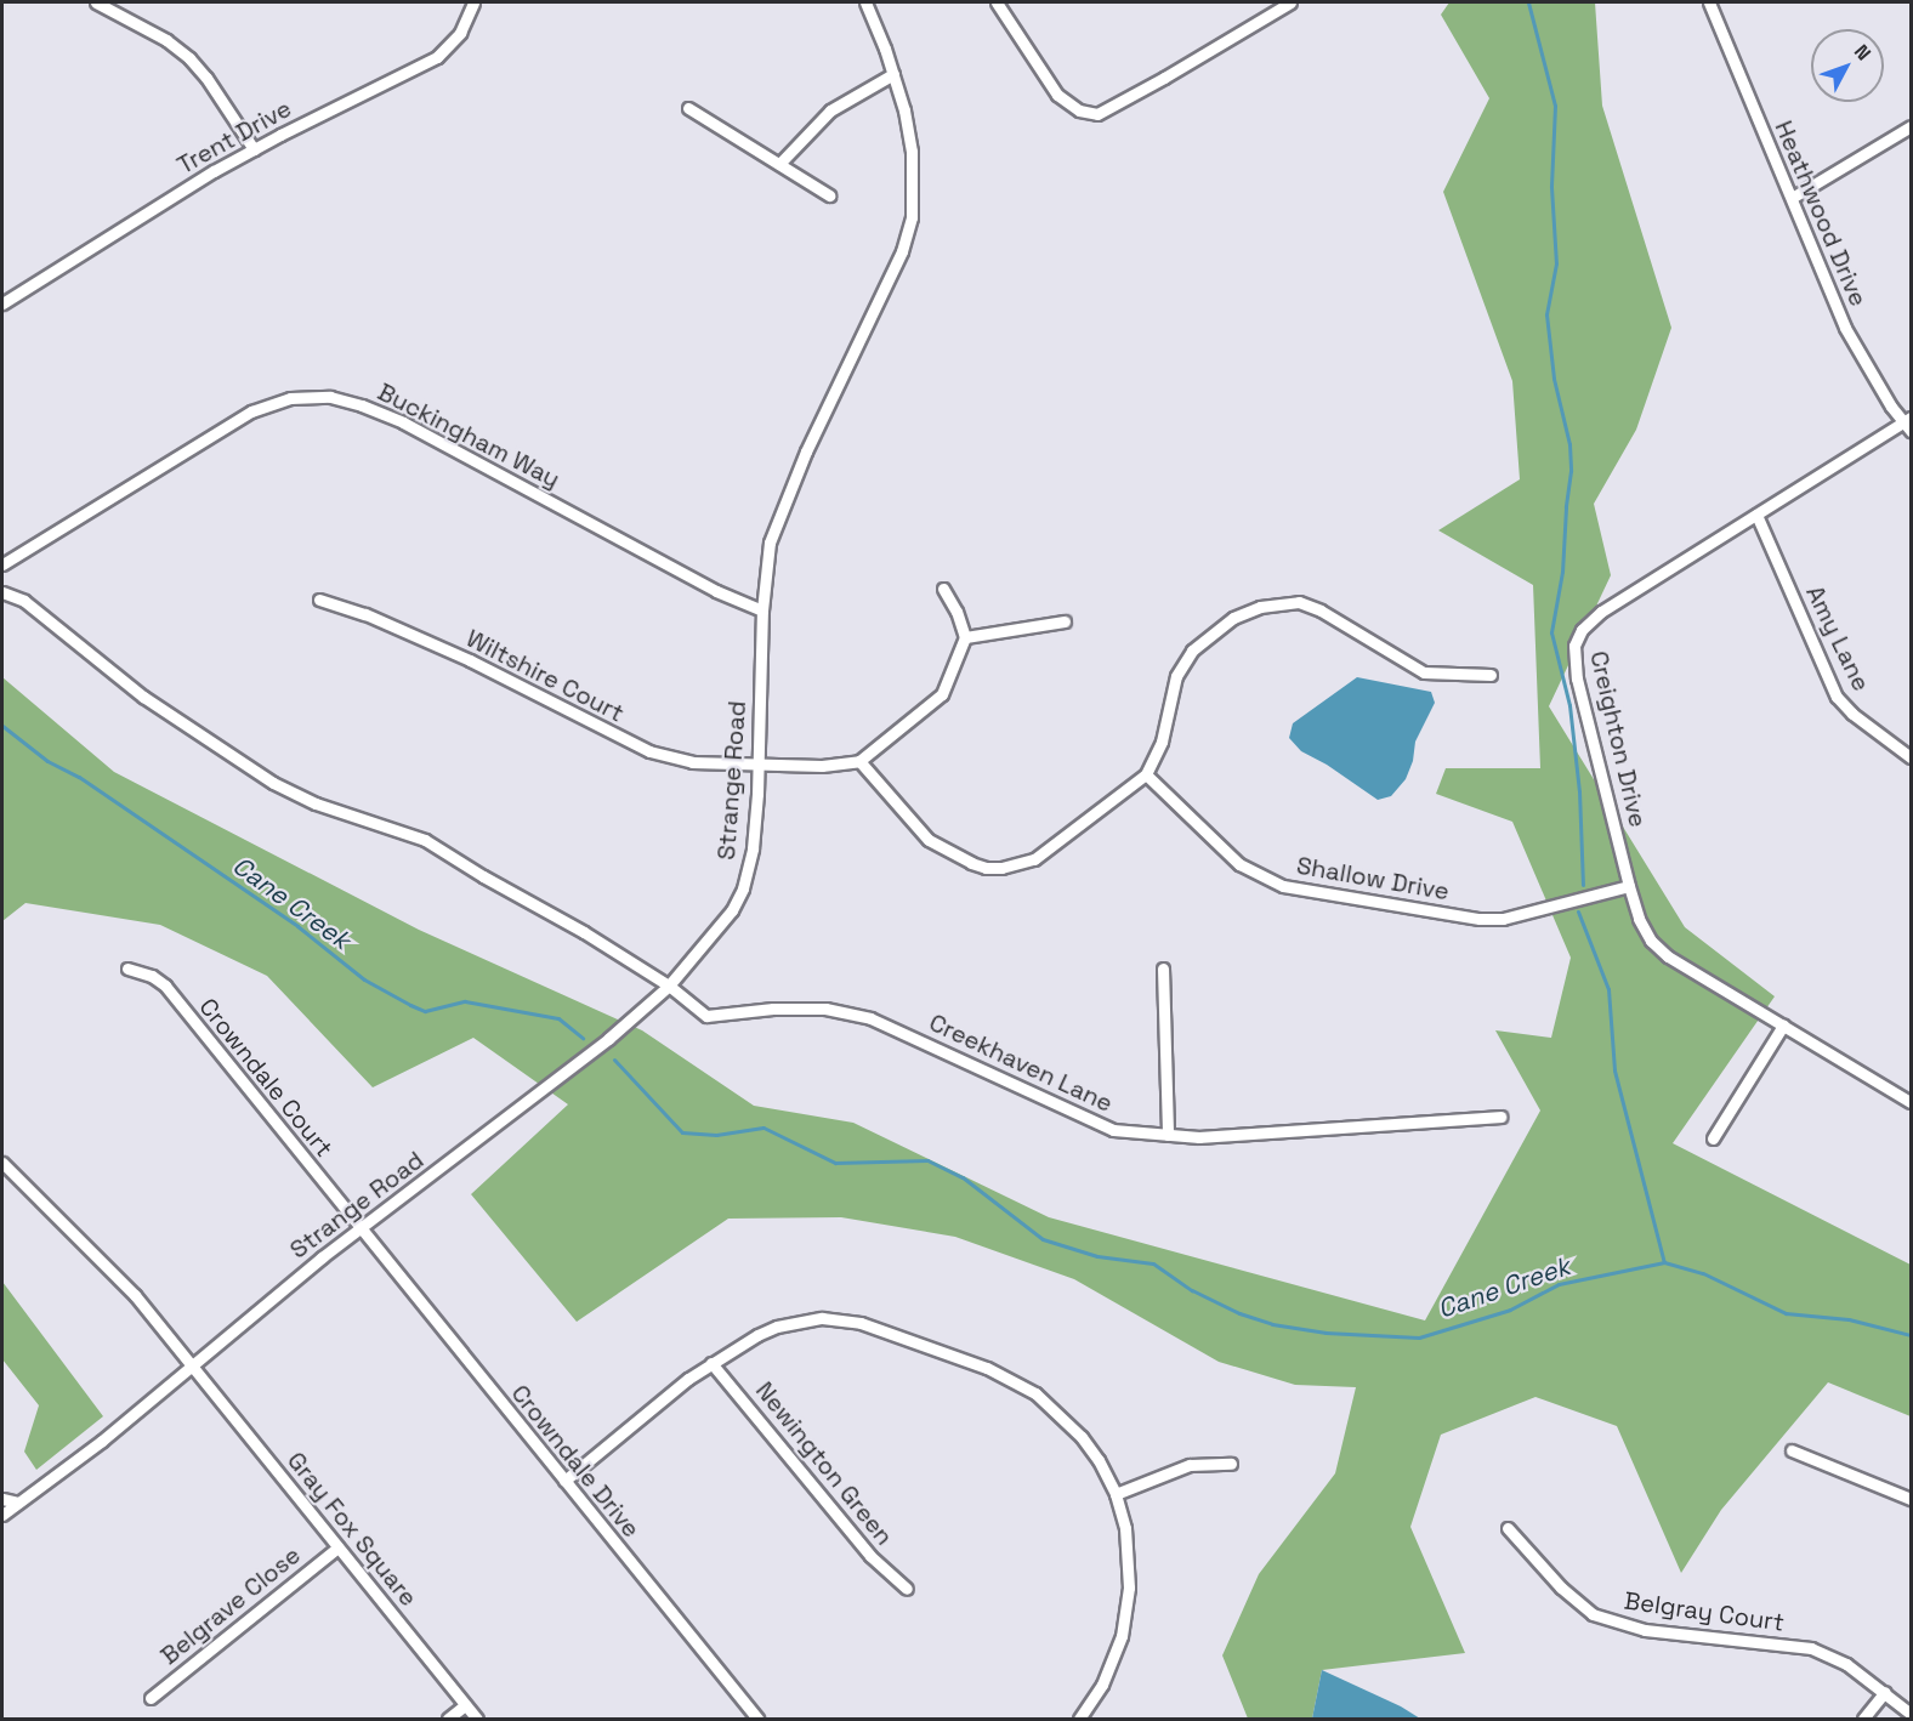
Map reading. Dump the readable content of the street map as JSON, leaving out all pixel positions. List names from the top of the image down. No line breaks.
{"streets":{"street":["Trent Drive","Heathwood Drive","Buckingham Way","Amy Lane","Wiltshire Court","Creighton Drive","Strange Road","Shallow Drive","Creekhaven Lane","Crowndale Court","Crowndale Drive","Newington Green","Gray Fox Square","Belgrave Close","Belgray Court"]},"crossings":[["Heathwood Drive","Creighton Drive"],["Buckingham Way","Strange Road"],["Amy Lane","Creighton Drive"],["Wiltshire Court","Strange Road"],["Creighton Drive","Shallow Drive"],["Strange Road","Creekhaven Lane"],["Strange Road","Crowndale Court"],["Strange Road","Crowndale Drive"],["Strange Road","Gray Fox Square"],["Crowndale Court","Crowndale Drive"],["Gray Fox Square","Belgrave Close"]],"water":["Cane Creek"],"north":"top right"}
